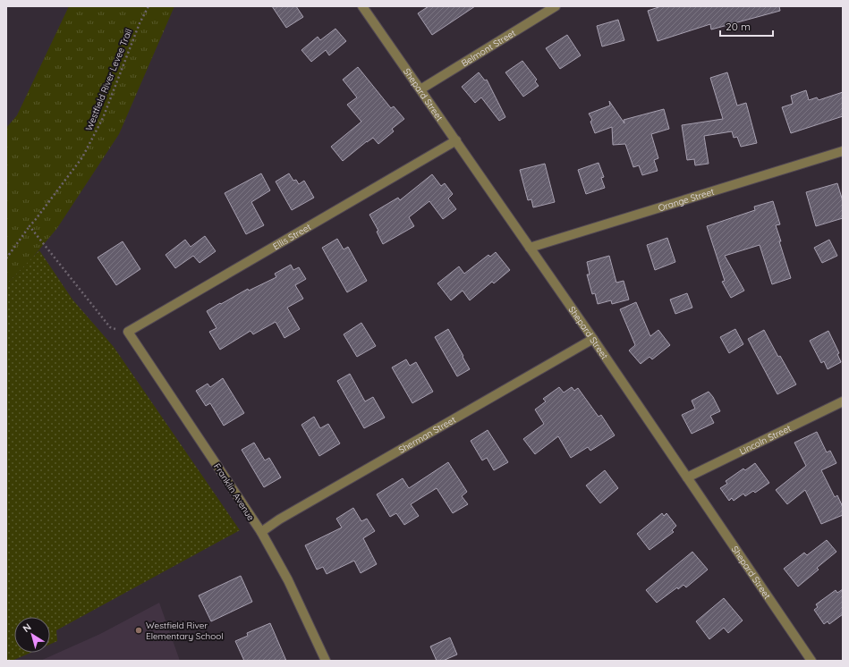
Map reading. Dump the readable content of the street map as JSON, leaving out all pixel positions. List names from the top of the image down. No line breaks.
{"streets":{"street":["Belmont Street","Shepard Street","Orange Street","Ellis Street","Sherman Street","Lincoln Street","Franklin Avenue"],"path":["Westfield River Levee Trail"]},"crossings":[["Belmont Street","Shepard Street"],["Shepard Street","Orange Street"],["Shepard Street","Ellis Street"],["Shepard Street","Sherman Street"],["Shepard Street","Lincoln Street"],["Ellis Street","Franklin Avenue"],["Sherman Street","Franklin Avenue"]],"places":["Westfield River Elementary School"],"scale_bar":"20 m","north":"top left"}
